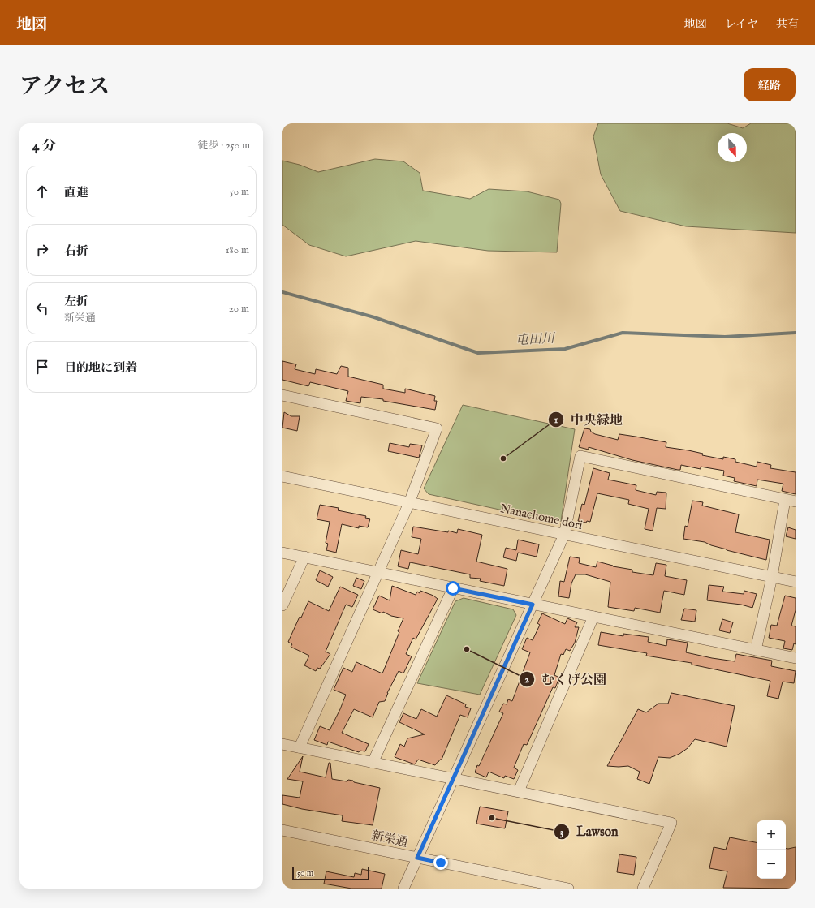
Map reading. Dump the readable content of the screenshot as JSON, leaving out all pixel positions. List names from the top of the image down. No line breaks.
{"streets":{"street":["Nanachome dori","新栄通"]},"water":["屯田川"],"places":["中央緑地","むくげ公園","Lawson"],"scale_bar":"50 m","north":"bottom","page":{"header":"地図","nav":["地図","レイヤ","共有"],"title":"アクセス","buttons":"経路","heading":["4 分","徒歩 · 250 m"],"list":[["直進","50 m"],["右折","180 m"],["左折","新栄通","20 m"],"目的地に到着"],"map_buttons":["+","−"],"scale":"50 m"}}
